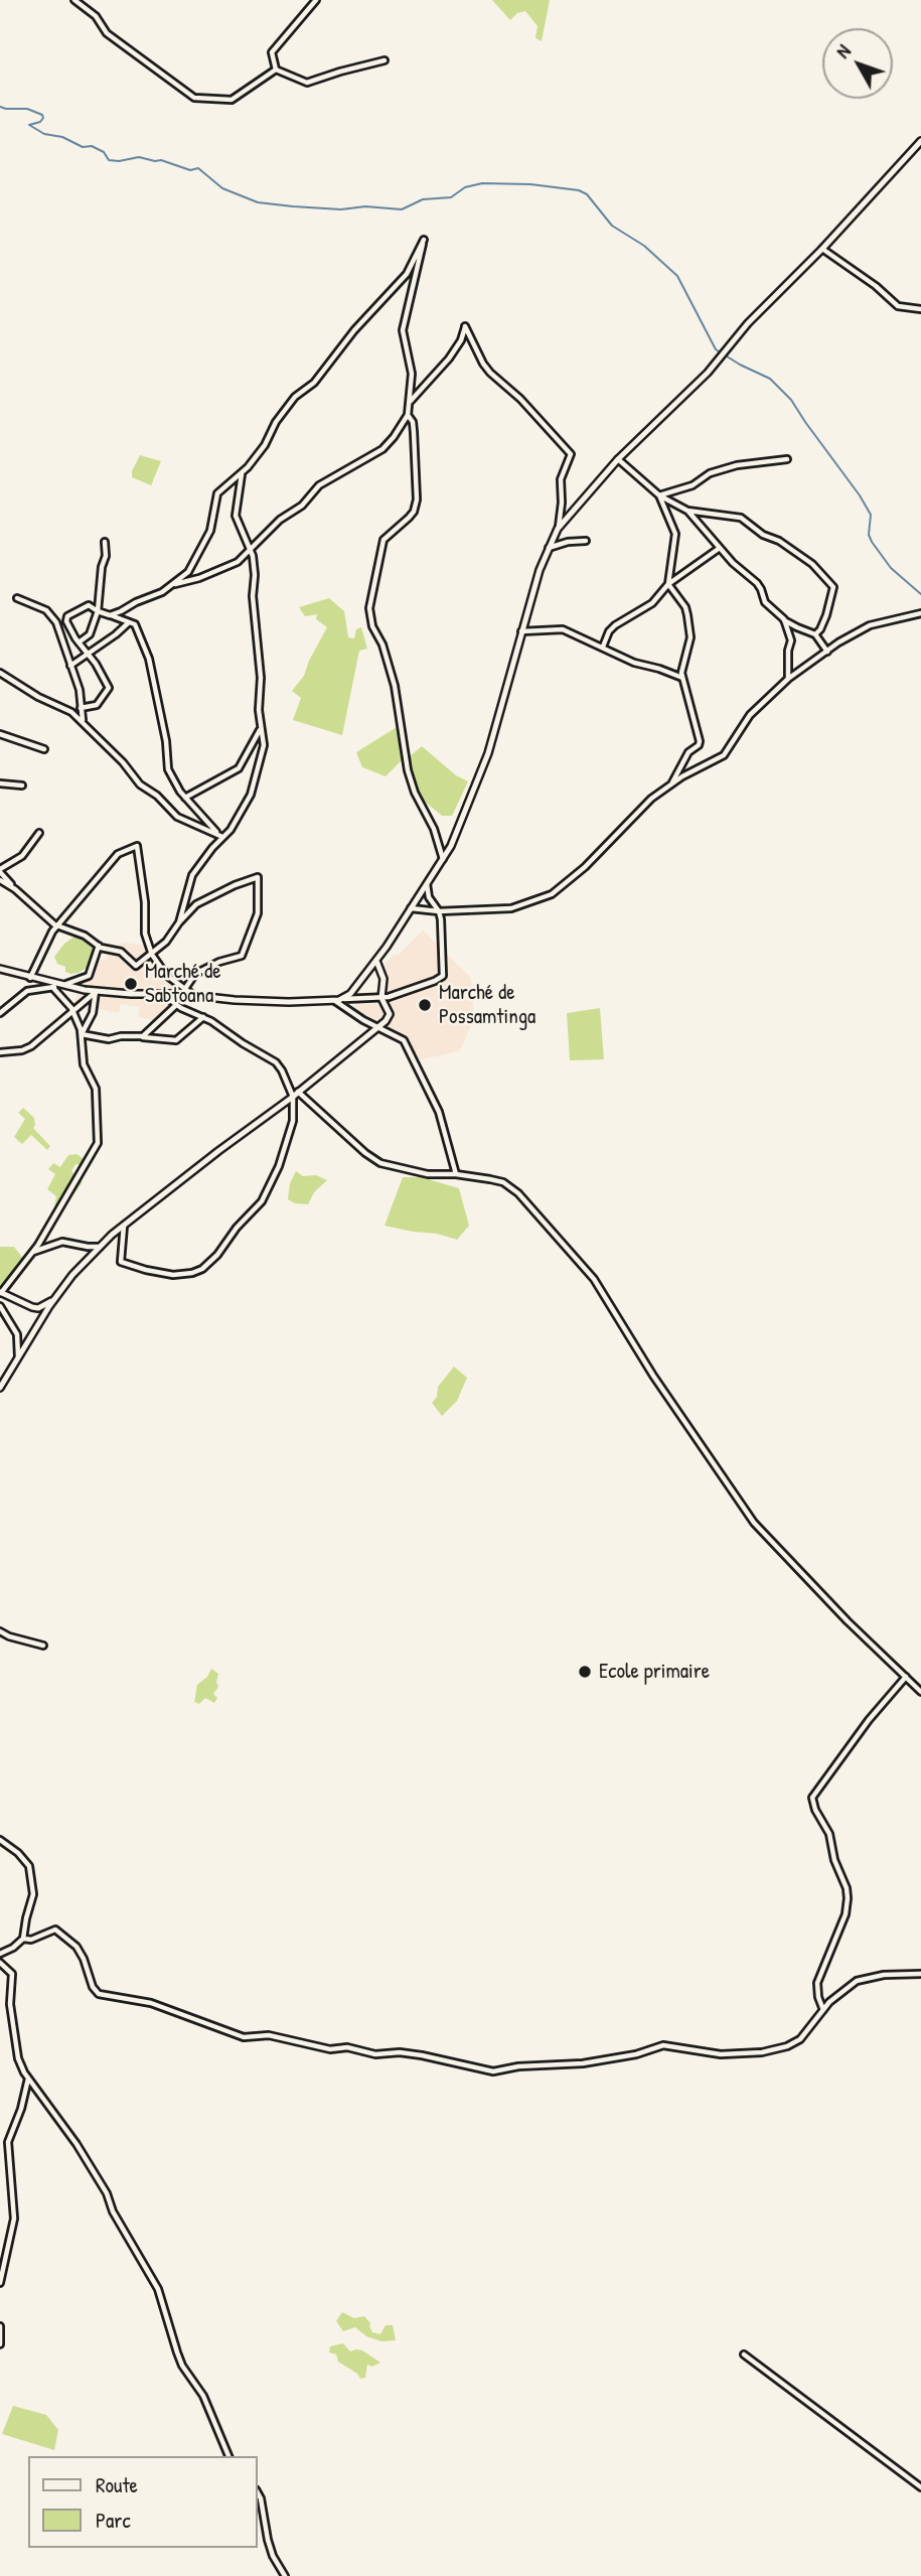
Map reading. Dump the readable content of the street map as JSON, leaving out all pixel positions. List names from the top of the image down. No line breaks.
{"places":["Marché de Sabtoana","Marché de Possamtinga","Ecole primaire"],"legend":["Route","Parc"],"north":"top left"}
